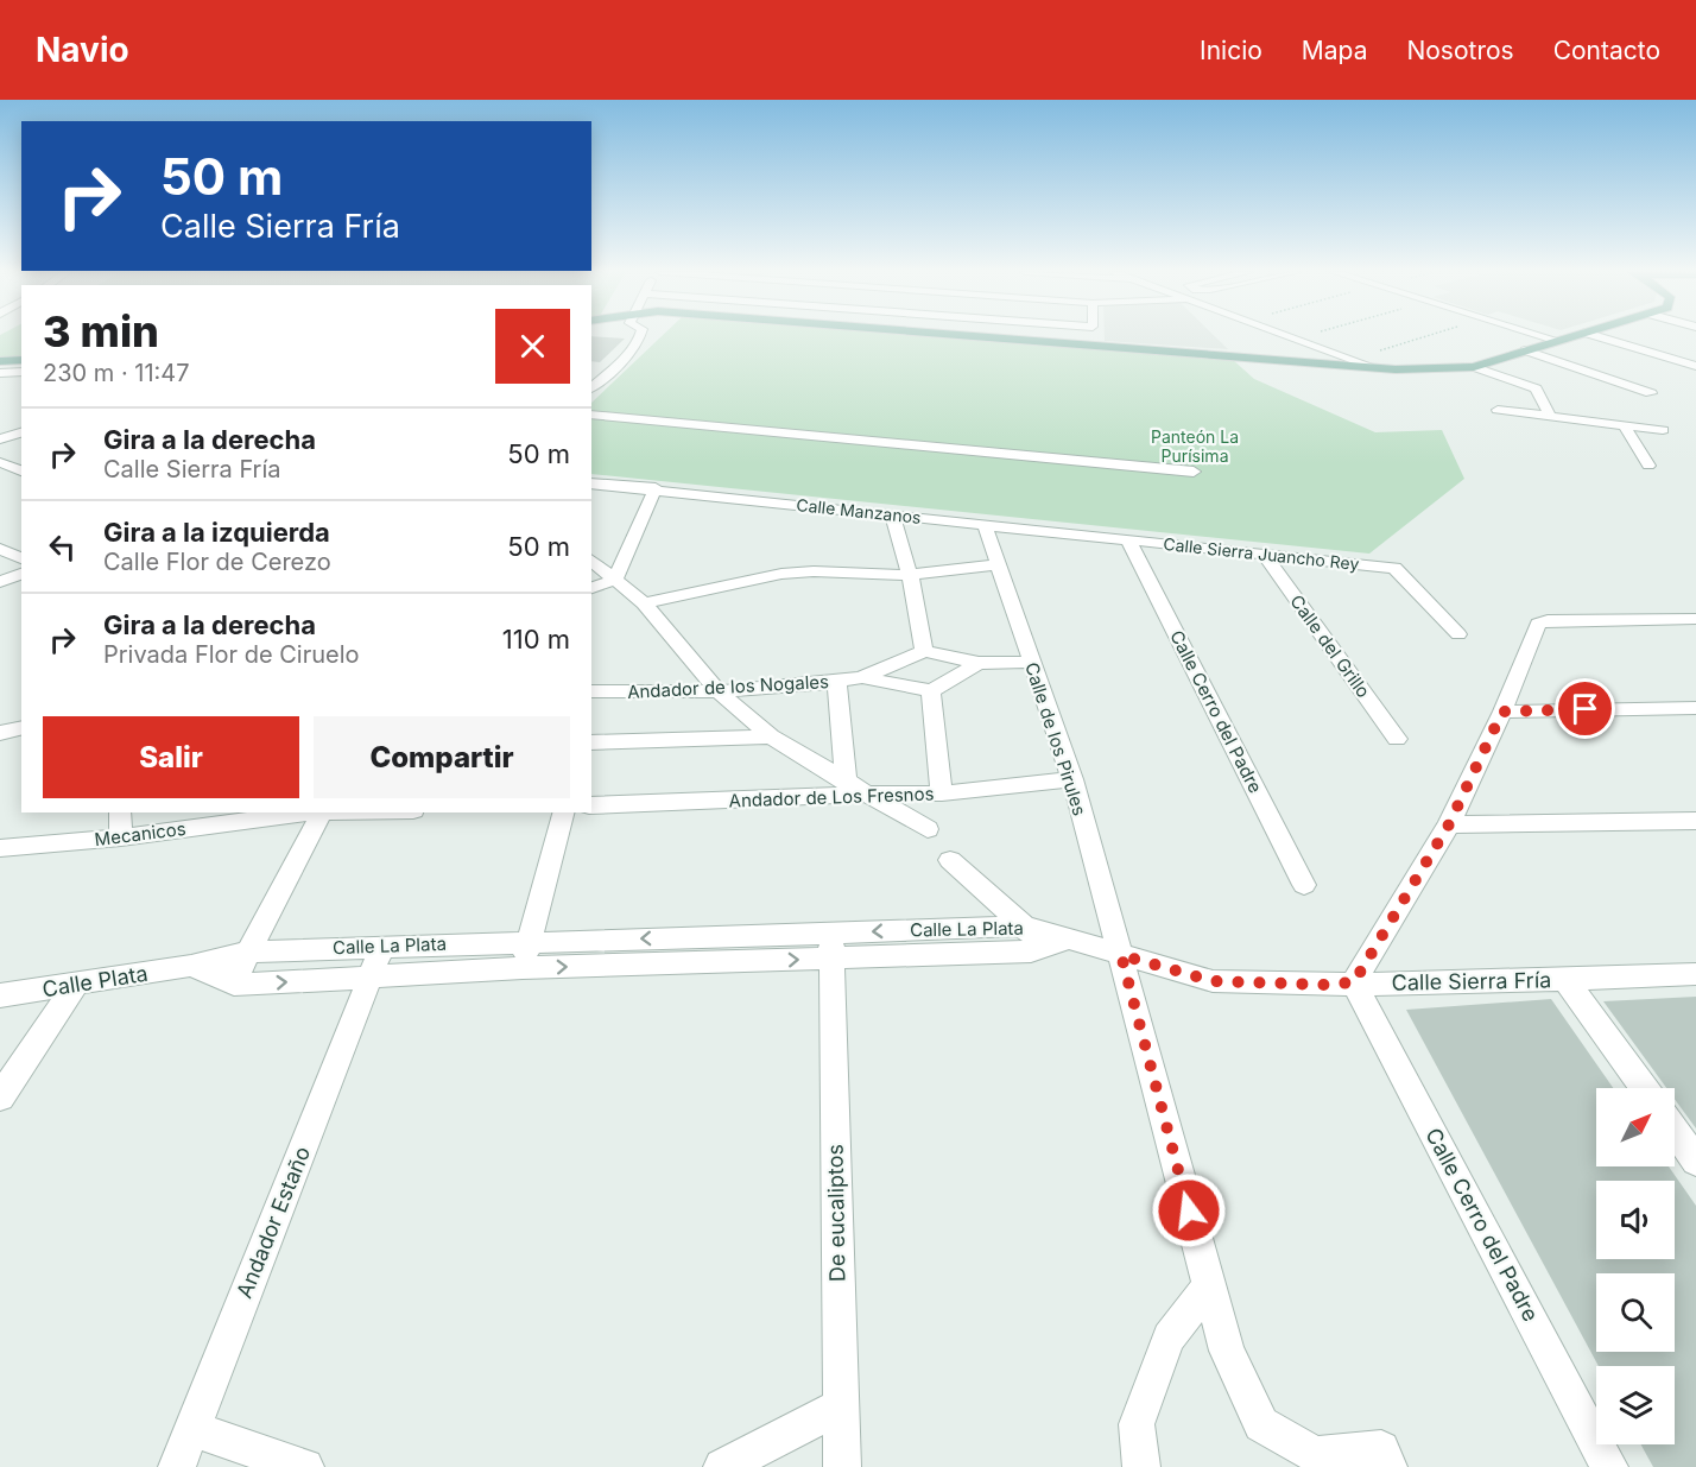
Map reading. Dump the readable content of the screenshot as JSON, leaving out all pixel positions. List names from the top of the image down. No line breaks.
{"streets":{"street":["Calle Manzanos","Calle Sierra Juancho Rey","Calle del Grillo","Andador de los Nogales","Calle Cerro del Padre","Calle de los Pirules","Andador de Los Fresnos","Mecanicos","Calle La Plata","Calle Plata","Calle Sierra Fría","De eucaliptos","Andador Estaño"]},"crossings":[["Calle Manzanos","Calle Sierra Juancho Rey"],["Calle Manzanos","Calle Cerro del Padre"],["Calle Manzanos","Calle de los Pirules"],["Calle Sierra Juancho Rey","Calle del Grillo"],["Calle Sierra Juancho Rey","Calle Cerro del Padre"],["Calle Cerro del Padre","Calle Sierra Fría"],["Calle de los Pirules","Andador de Los Fresnos"],["Calle de los Pirules","Calle Sierra Fría"],["Calle La Plata","Calle Plata"],["Calle La Plata","De eucaliptos"],["Calle La Plata","Andador Estaño"]],"parks":["Panteón La Purísima"],"north":"top right","page":{"header":"Navio","nav":["Inicio","Mapa","Nosotros","Contacto"],"turn":["50 m","Calle Sierra Fría"],"heading":["3 min","230 m · 11:47"],"list":[{"name":"Gira a la derecha","note":"Calle Sierra Fría","value":"50 m"},{"name":"Gira a la izquierda","note":"Calle Flor de Cerezo","value":"50 m"},{"name":"Gira a la derecha","note":"Privada Flor de Ciruelo","value":"110 m"}],"buttons":["Salir","Compartir"]}}
